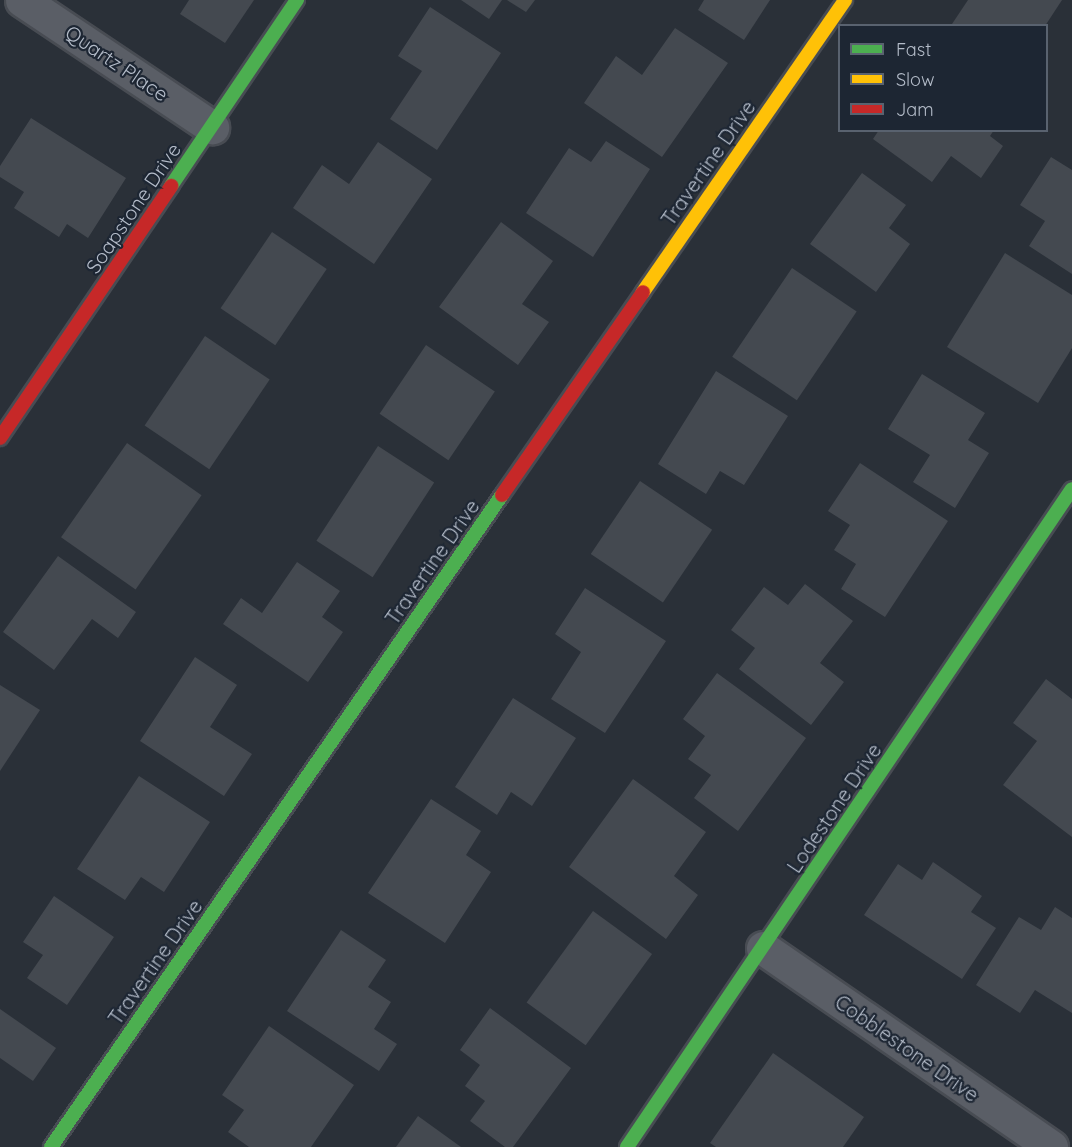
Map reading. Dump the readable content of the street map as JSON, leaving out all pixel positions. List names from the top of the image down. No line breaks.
{"streets":{"street":["Quartz Place","Travertine Drive","Soapstone Drive","Lodestone Drive","Cobblestone Drive"]},"crossings":[["Quartz Place","Soapstone Drive"],["Lodestone Drive","Cobblestone Drive"]],"legend":["Fast","Slow","Jam"]}
